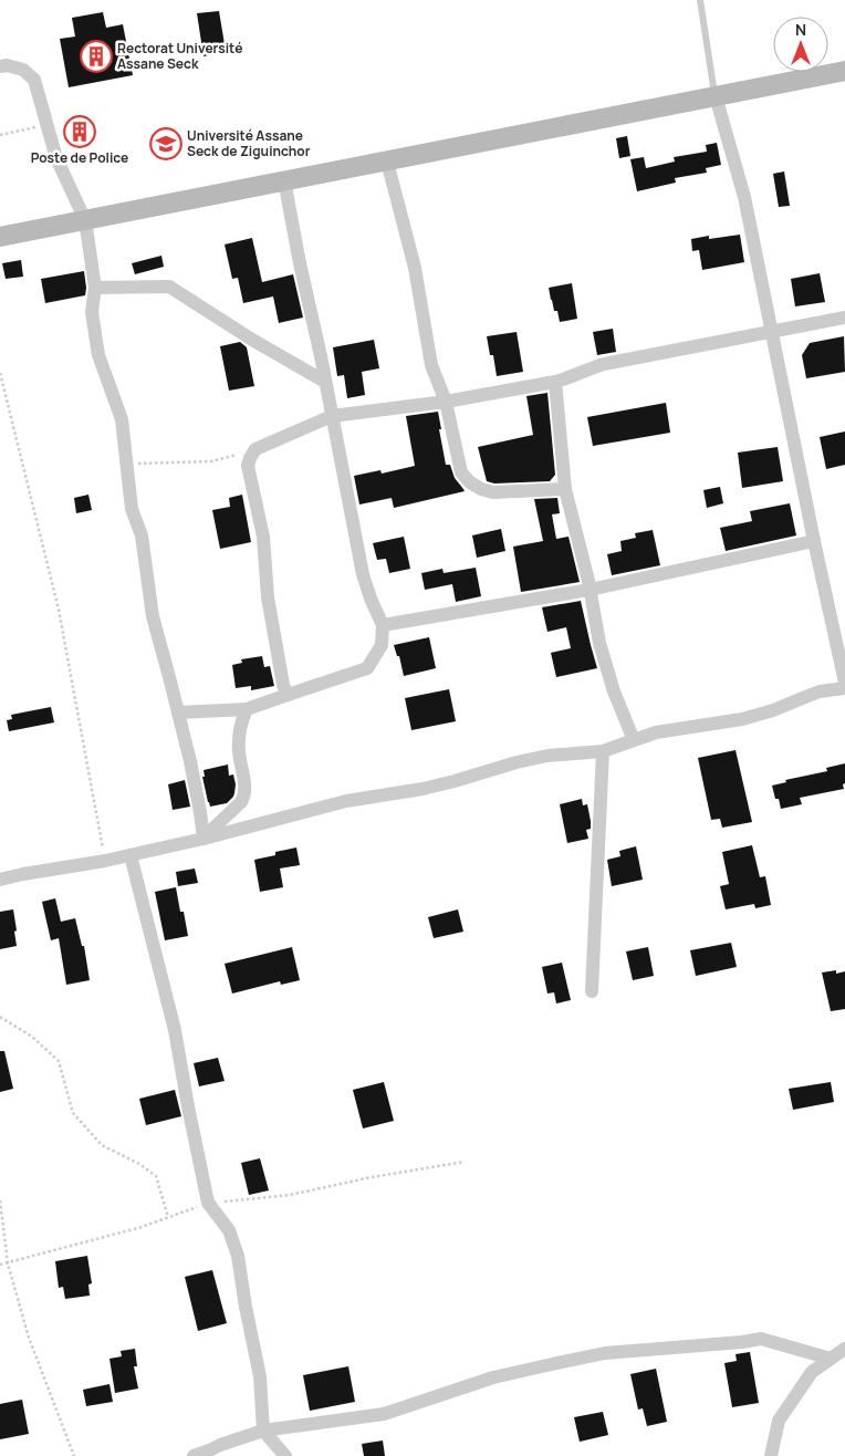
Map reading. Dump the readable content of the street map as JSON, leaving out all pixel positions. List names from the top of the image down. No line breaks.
{"places":{"building":["Rectorat Université Assane Seck","Poste de Police"],"school or university":["Université Assane Seck de Ziguinchor"]},"north":"top"}
